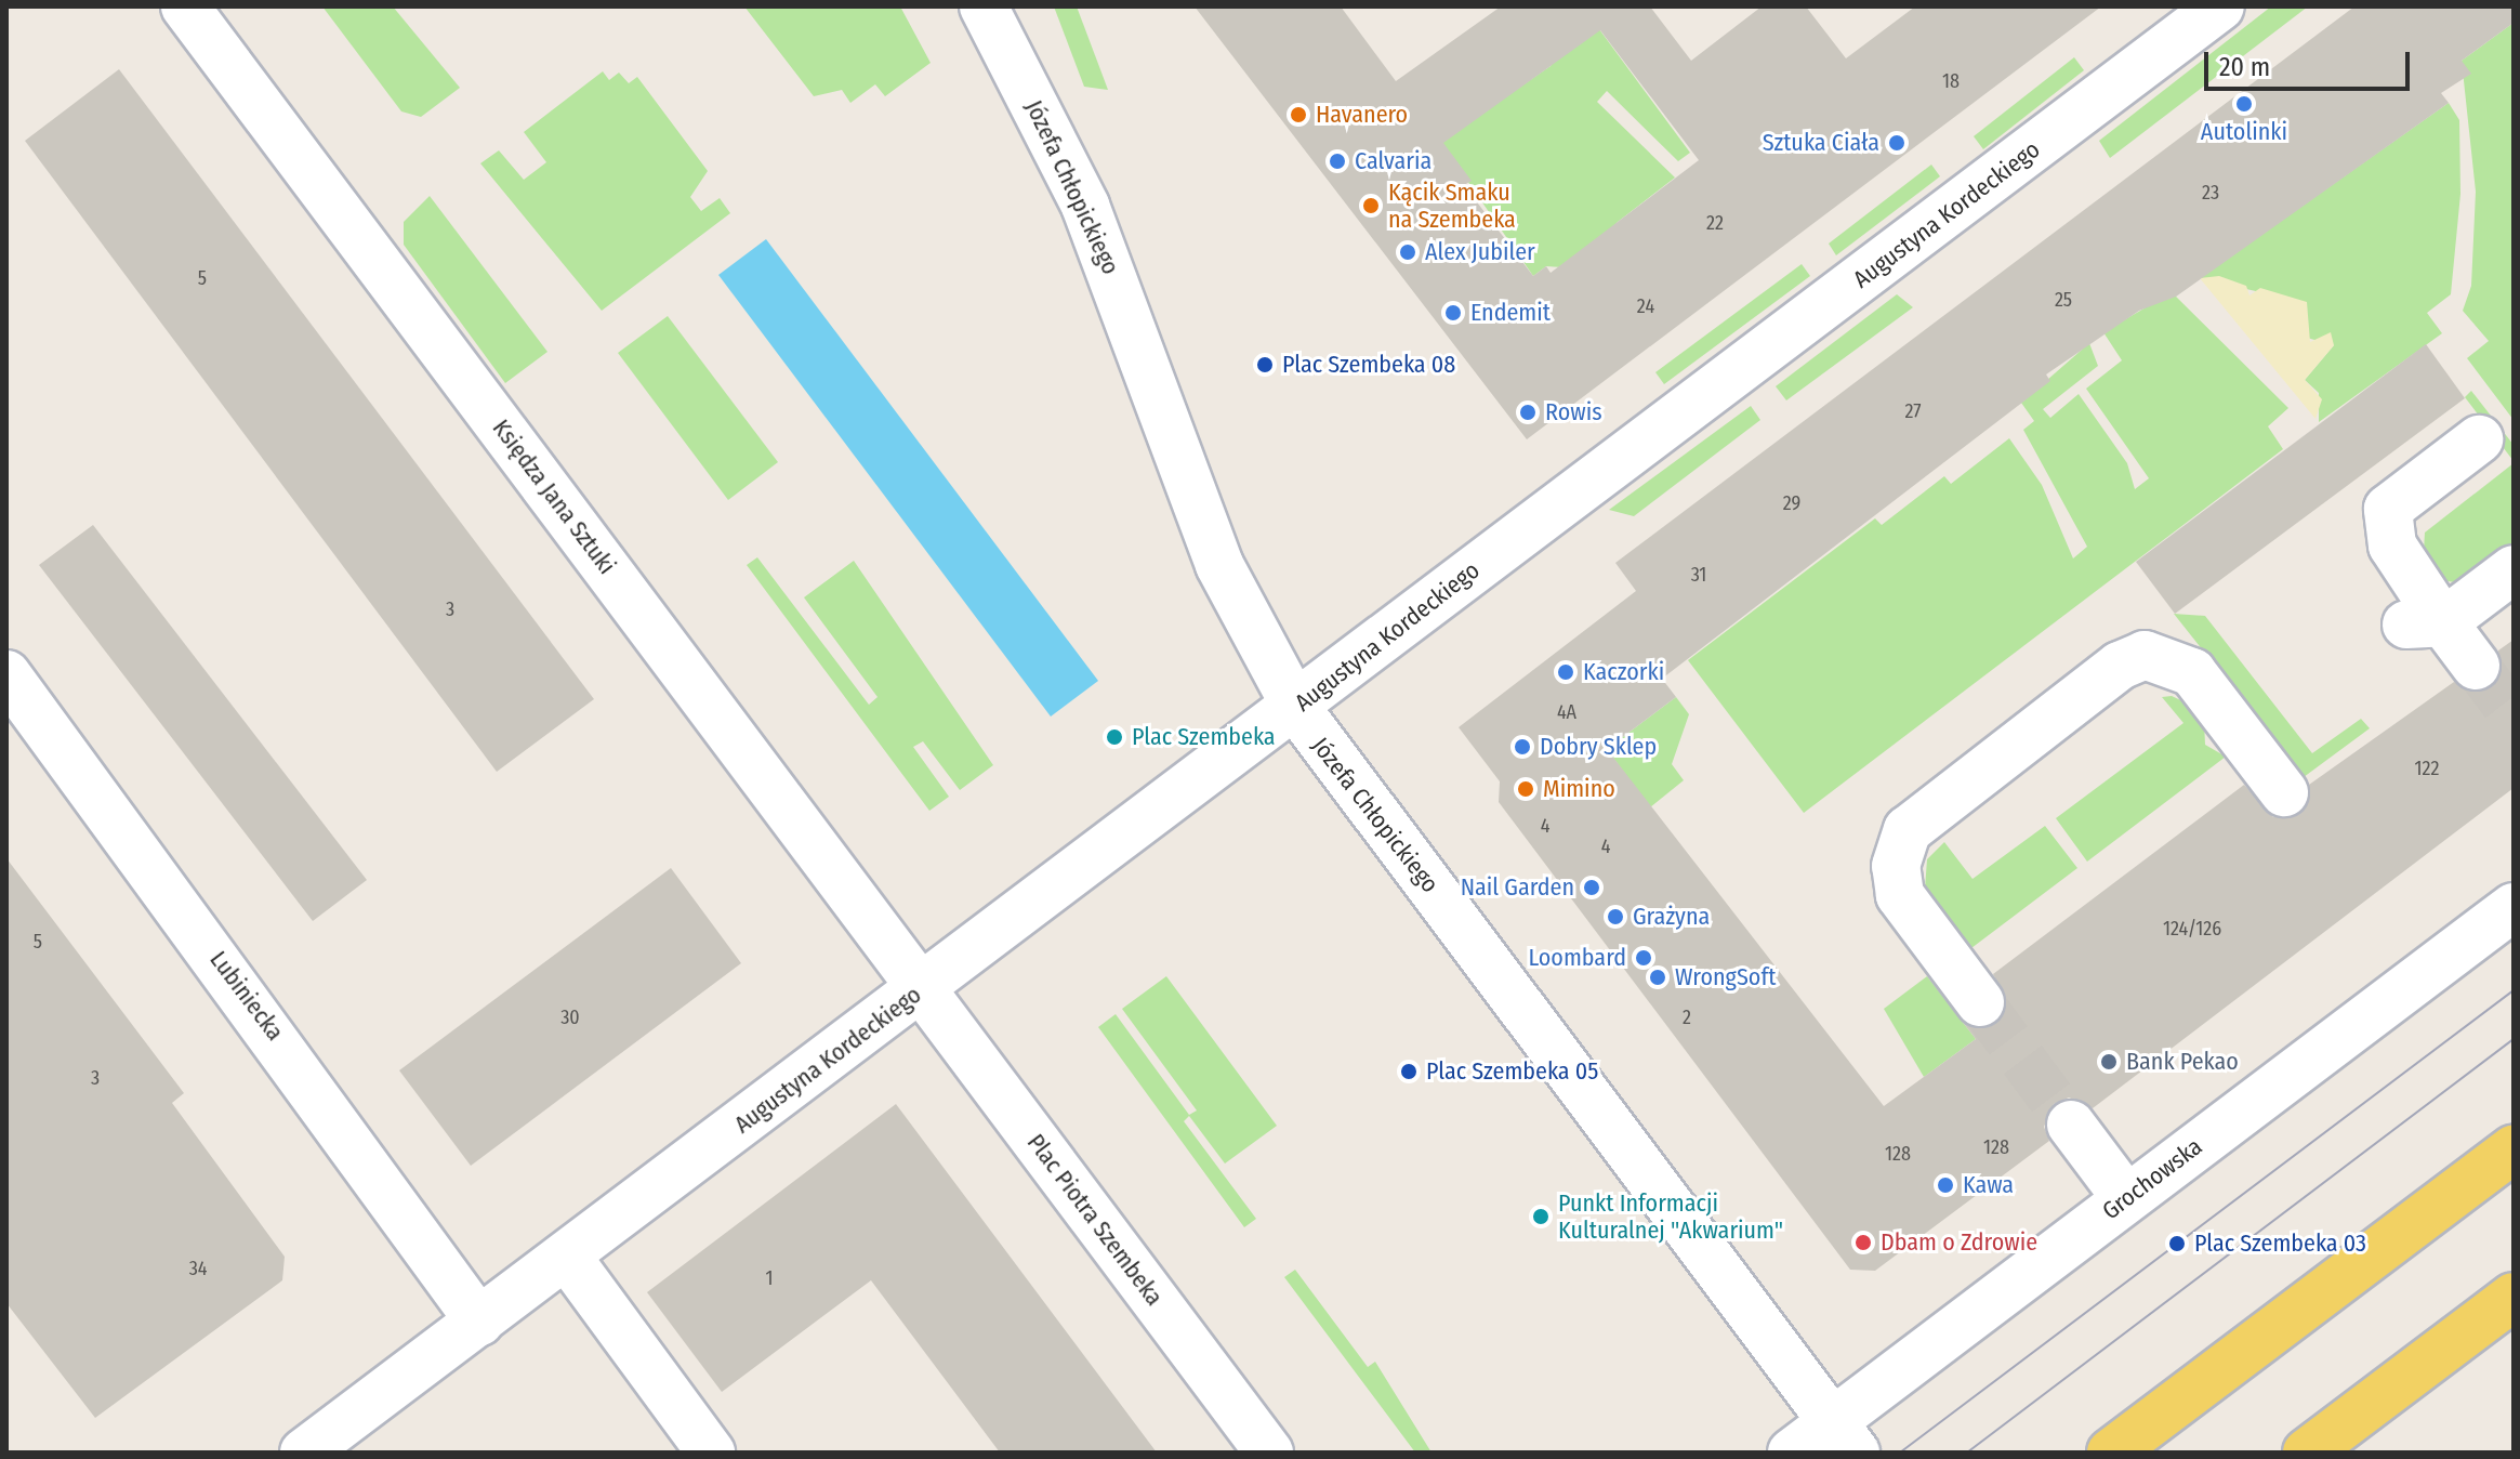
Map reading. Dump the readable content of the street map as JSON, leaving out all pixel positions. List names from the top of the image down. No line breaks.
{"streets":{"street":["Józefa Chłopickiego","Augustyna Kordeckiego","Księdza Jana Sztuki","Lubiniecka","Grochowska","Plac Piotra Szembeka"]},"crossings":[["Józefa Chłopickiego","Augustyna Kordeckiego"],["Józefa Chłopickiego","Grochowska"],["Augustyna Kordeckiego","Księdza Jana Sztuki"],["Augustyna Kordeckiego","Lubiniecka"],["Augustyna Kordeckiego","Plac Piotra Szembeka"],["Księdza Jana Sztuki","Plac Piotra Szembeka"]],"places":["Autolinki","Havanero","Sztuka Ciała","Calvaria","Kącik Smaku na Szembeka","Alex Jubiler","Endemit","Plac Szembeka 08","Rowis","Kaczorki","Plac Szembeka","Dobry Sklep","Mimino","Nail Garden","Grażyna","Loombard","WrongSoft","Bank Pekao","Plac Szembeka 05","Kawa","Punkt Informacji Kulturalnej \"Akwarium\"","Dbam o Zdrowie","Plac Szembeka 03"],"house_numbers":["18","23","22","5","25","24","27","29","31","3","4A","122","4","4","124/126","5","30","2","3","128","128","34","1"],"scale_bar":"20 m"}
